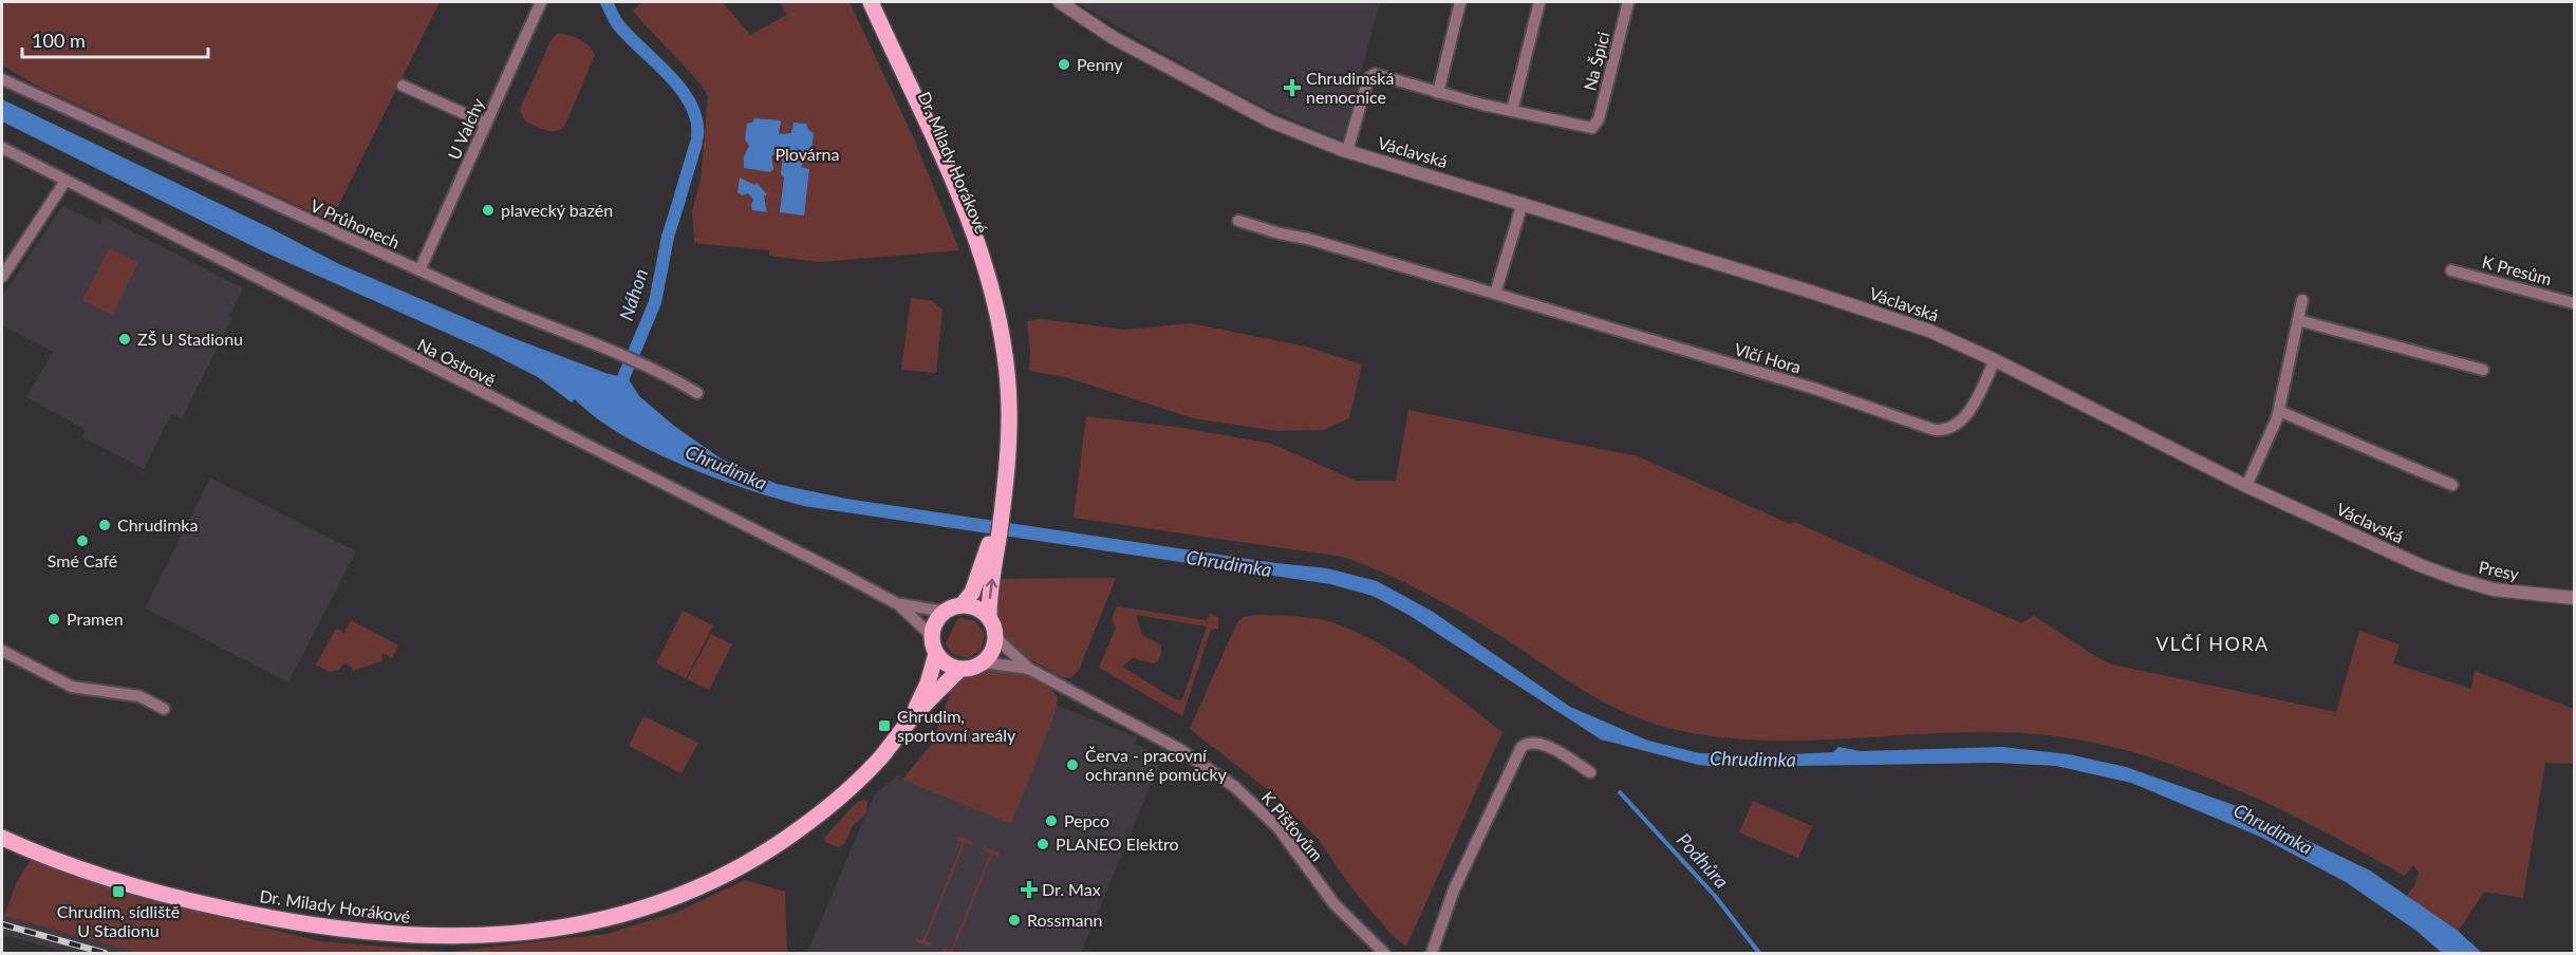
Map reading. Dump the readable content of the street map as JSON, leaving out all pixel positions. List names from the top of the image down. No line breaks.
{"streets":{"main road":["Dr. Milady Horákové"],"street":["Na Špici","U Valchy","Václavská","V Průhonech","K Presům","Vlčí Hora","Na Ostrově","Presy","K Píšťovům"]},"crossings":[["U Valchy","V Průhonech"],["Václavská","Vlčí Hora"],["Václavská","Presy"],["Dr. Milady Horákové","Na Ostrově"]],"districts":["VLČÍ HORA"],"water":["Náhon","Chrudimka","Podhůra"],"parks":["Plovárna"],"places":{"other":["Penny","plavecký bazén","ZŠ U Stadionu","Chrudimka","Smé Café","Pramen","Červa - pracovní ochranné pomůcky","Pepco","PLANEO Elektro","Rossmann"],"health":["Chrudimská nemocnice","Dr. Max"],"transit":["Chrudim, sportovní areály","Chrudim, sídliště U Stadionu"]},"scale_bar":"100 m"}
